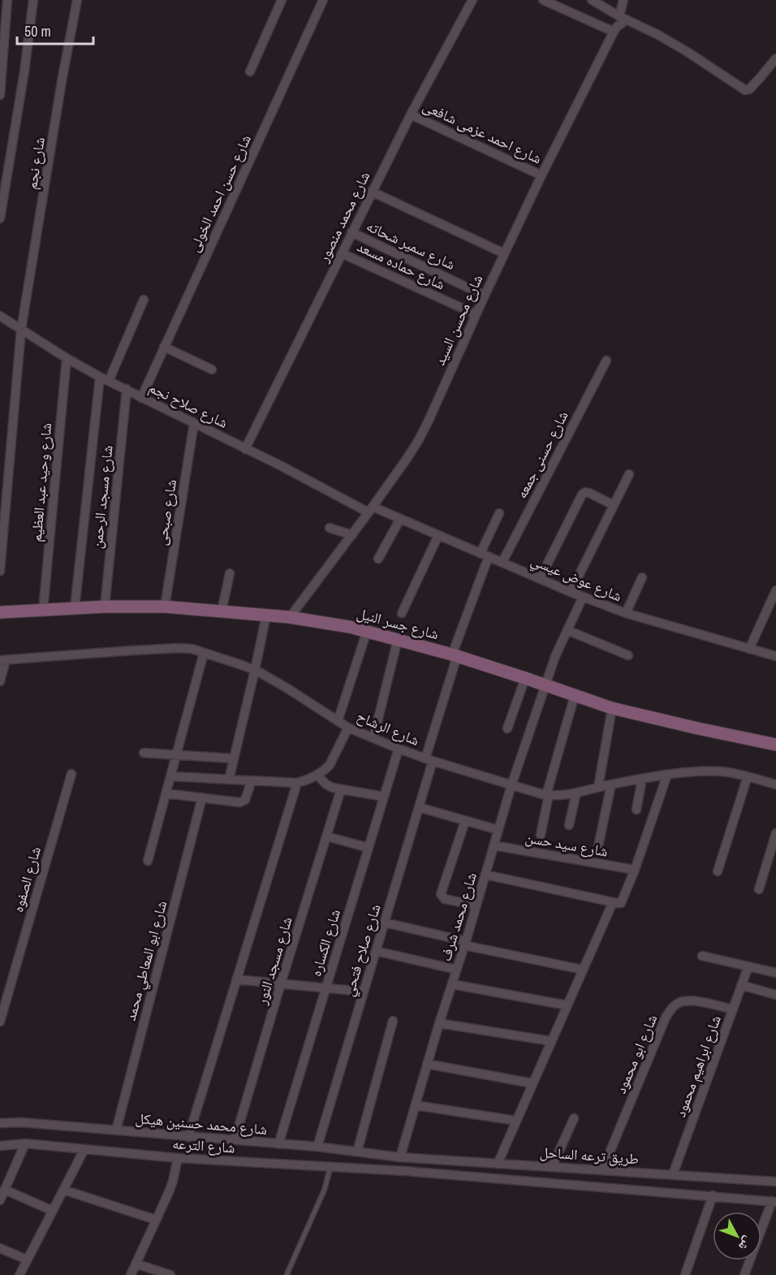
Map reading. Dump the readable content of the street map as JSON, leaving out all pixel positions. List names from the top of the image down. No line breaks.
{"streets":{"street":["شارع احمد عزمى شافعى","شارع نجم","شارع حسن احمد الخولى","شارع محمد منصور","شارع سمير شحاته","شارع حماده مسعد","شارع محسن السيد","شارع صلاح نجم","شارع حسنى جمعه","شارع وحيد عبد العظيم","شارع مسجد الرحمن","شارع صبحى","شارع عوض عيسي","شارع جسر النيل","شارع الرشاح","شارع سيد حسن","شارع الصفوه","شارع محمد شرف","شارع الكساره","شارع صلاح فتحي","شارع ابو المعاطي محمد","شارع مسجد النور","شارع ابو محمود","شارع ابراهيم محمود","شارع محمد حسنين هيكل","شارع الترعه","طريق ترعه الساحل"]},"crossings":[["شارع احمد عزمى شافعى","شارع محمد منصور"],["شارع احمد عزمى شافعى","شارع محسن السيد"],["شارع نجم","شارع صلاح نجم"],["شارع حسن احمد الخولى","شارع صلاح نجم"],["شارع محمد منصور","شارع سمير شحاته"],["شارع محمد منصور","شارع حماده مسعد"],["شارع محمد منصور","شارع صلاح نجم"],["شارع سمير شحاته","شارع محسن السيد"],["شارع حماده مسعد","شارع محسن السيد"],["شارع محسن السيد","شارع صلاح نجم"],["شارع محسن السيد","شارع عوض عيسي"],["شارع محسن السيد","شارع جسر النيل"],["شارع صلاح نجم","شارع وحيد عبد العظيم"],["شارع صلاح نجم","شارع مسجد الرحمن"],["شارع صلاح نجم","شارع صبحى"],["شارع صلاح نجم","شارع عوض عيسي"],["شارع حسنى جمعه","شارع عوض عيسي"],["شارع وحيد عبد العظيم","شارع جسر النيل"],["شارع مسجد الرحمن","شارع جسر النيل"],["شارع صبحى","شارع جسر النيل"],["شارع عوض عيسي","شارع محمد شرف"],["شارع عوض عيسي","شارع صلاح فتحي"],["شارع جسر النيل","شارع محمد شرف"],["شارع جسر النيل","شارع صلاح فتحي"],["شارع الرشاح","شارع محمد شرف"],["شارع الرشاح","شارع الكساره"],["شارع الرشاح","شارع صلاح فتحي"],["شارع سيد حسن","شارع محمد شرف"],["شارع محمد شرف","شارع محمد حسنين هيكل"],["شارع محمد شرف","طريق ترعه الساحل"],["شارع الكساره","شارع محمد حسنين هيكل"],["شارع صلاح فتحي","شارع محمد حسنين هيكل"],["شارع ابو المعاطي محمد","شارع محمد حسنين هيكل"],["شارع مسجد النور","شارع محمد حسنين هيكل"],["شارع ابو محمود","شارع ابراهيم محمود"],["شارع ابو محمود","طريق ترعه الساحل"],["شارع ابراهيم محمود","طريق ترعه الساحل"],["شارع محمد حسنين هيكل","طريق ترعه الساحل"],["شارع الترعه","طريق ترعه الساحل"]],"scale_bar":"50 m","north":"bottom right"}
